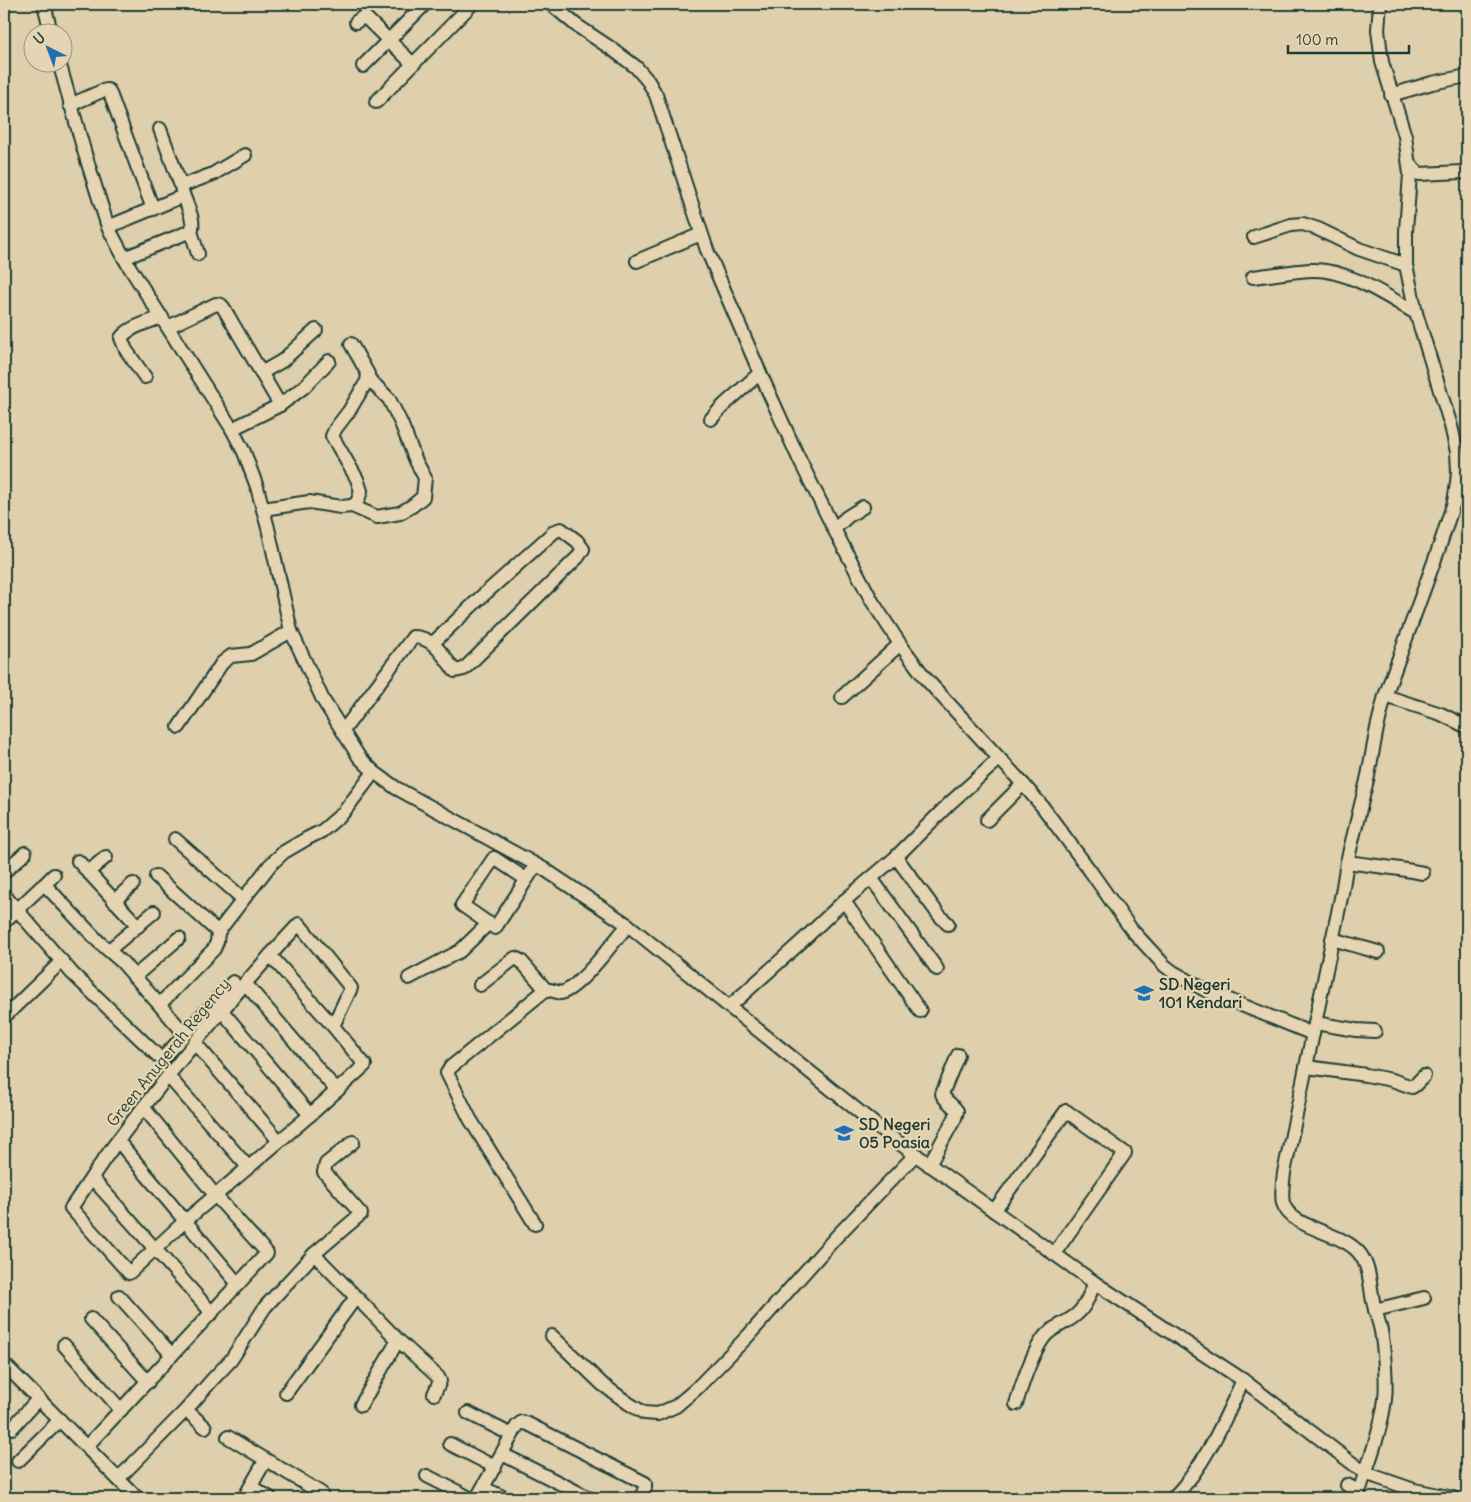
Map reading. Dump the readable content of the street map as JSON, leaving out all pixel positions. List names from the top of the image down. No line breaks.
{"streets":{"street":["Green Anugerah Regency"]},"places":{"school or university":["SD Negeri 101 Kendari","SD Negeri 05 Poasia"]},"scale_bar":"100 m","north":"top left"}
